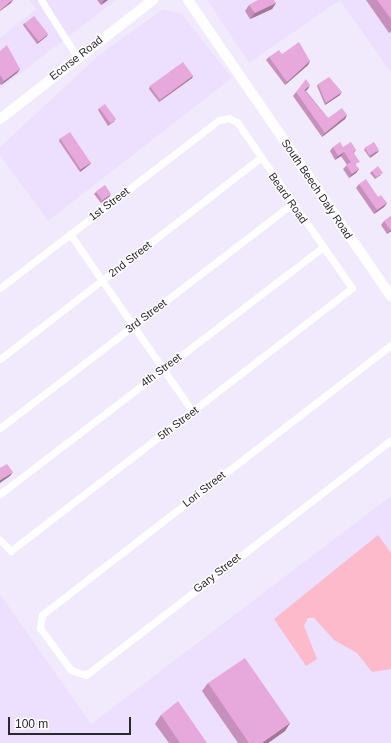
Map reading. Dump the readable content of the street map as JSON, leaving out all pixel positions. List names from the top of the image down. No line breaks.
{"streets":{"street":["Ecorse Road","South Beech Daly Road","Beard Road","1st Street","2nd Street","3rd Street","4th Street","5th Street","Lori Street","Gary Street"]},"crossings":[["Beard Road","1st Street"],["Beard Road","2nd Street"],["Beard Road","3rd Street"],["Beard Road","4th Street"],["Beard Road","5th Street"],["Lori Street","Gary Street"]],"scale_bar":"100 m"}
